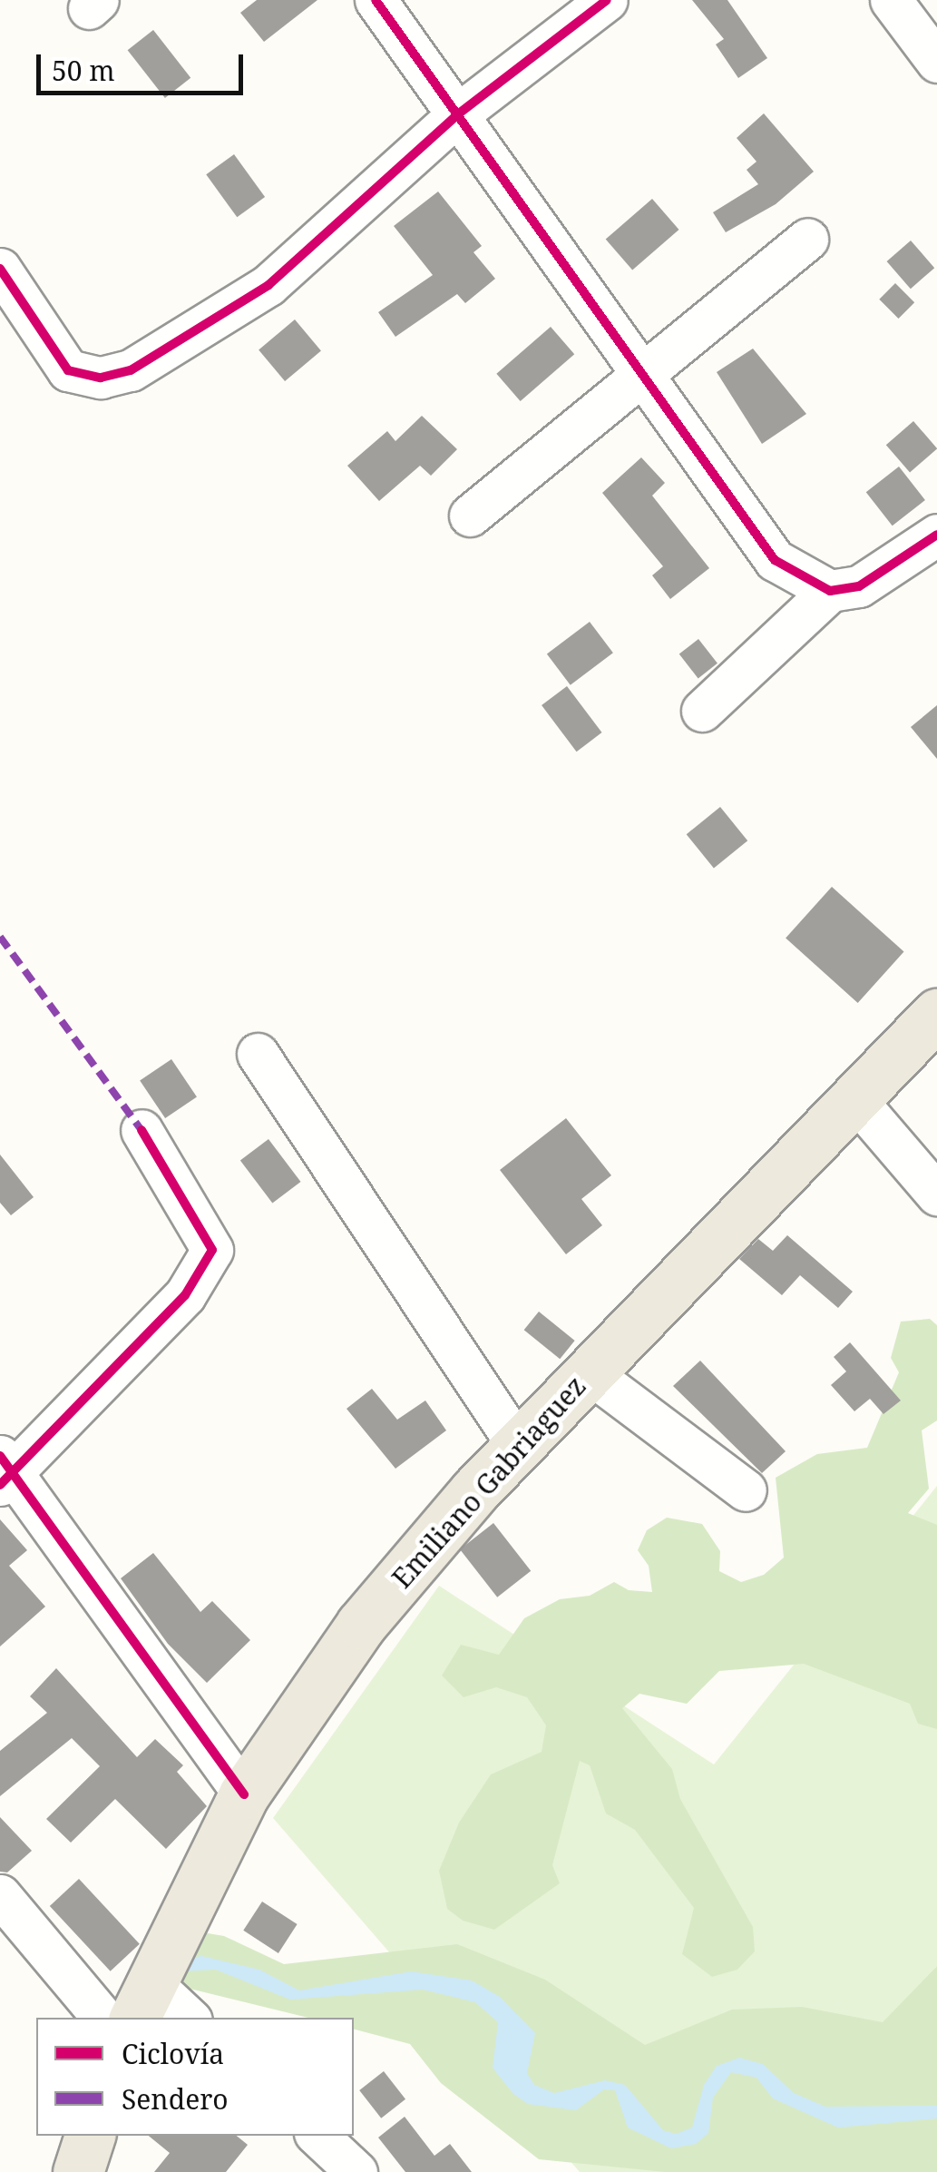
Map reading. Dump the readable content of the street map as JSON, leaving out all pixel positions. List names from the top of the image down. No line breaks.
{"streets":{"main road":["Emiliano Gabriaguez"]},"legend":["Ciclovía","Sendero"],"scale_bar":"50 m"}
